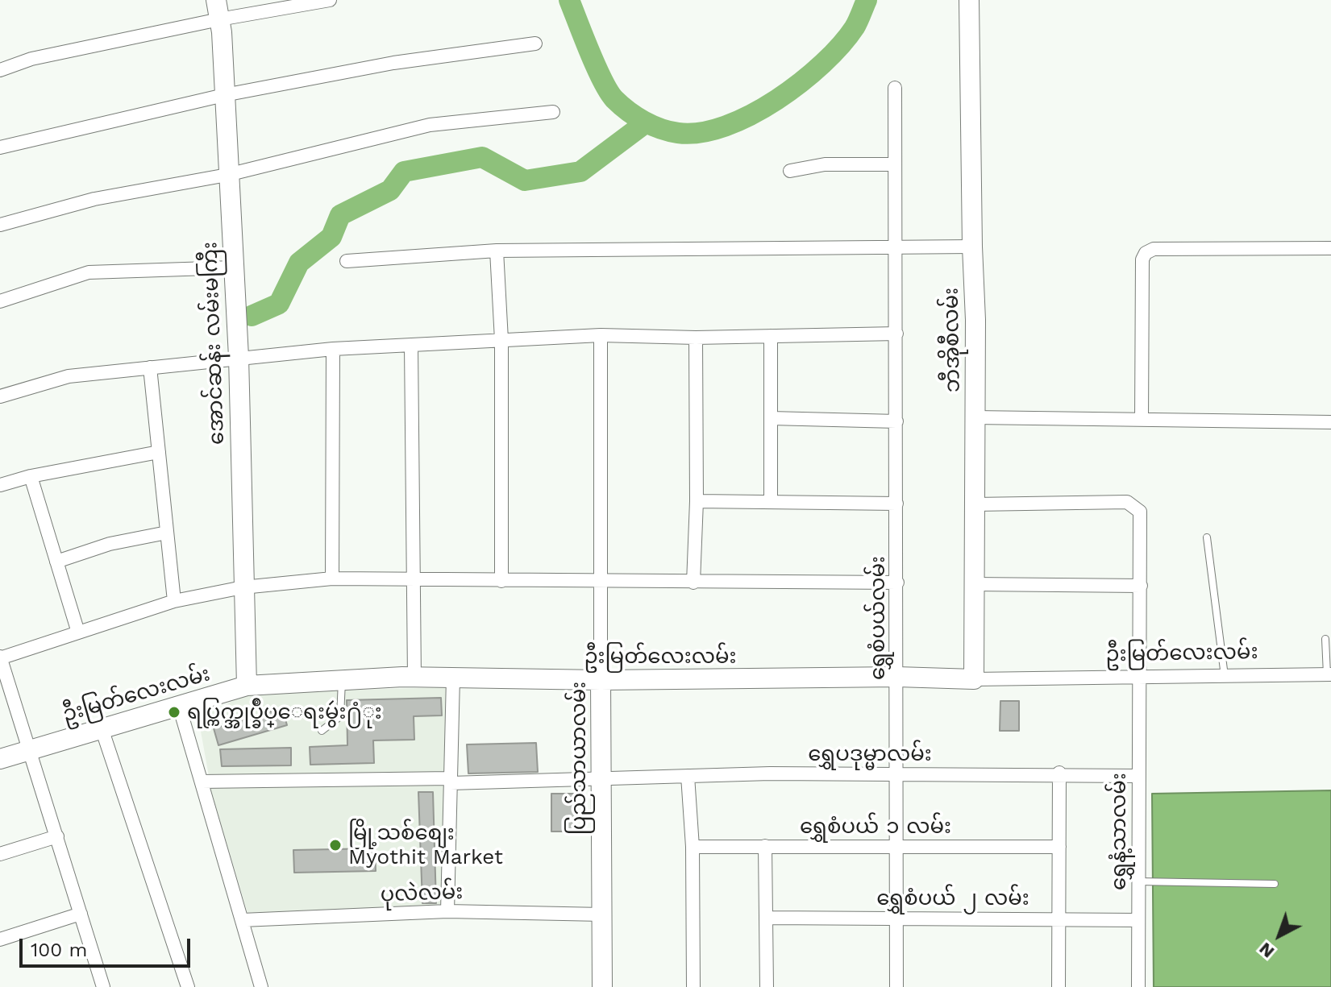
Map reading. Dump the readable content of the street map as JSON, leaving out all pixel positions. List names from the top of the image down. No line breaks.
{"streets":{"main road":["ဘီအိုစီလမ်း","အောင်ဆန်း လမ်းမကြီး","ဦးမြတ်လေးလမ်း","ပြည်သာယာလမ်း"],"street":["ရွှေစံပယ်လမ်း","ရွှေပဒုမ္မာလမ်း","ရွှေစံပယ် ၁ လမ်း","ရွှေနံ့သာလမ်း","ပုလဲလမ်း","ရွှေစံပယ် ၂ လမ်း"]},"crossings":[["ဘီအိုစီလမ်း","ဦးမြတ်လေးလမ်း"],["ဘီအိုစီလမ်း","ရွှေနံ့သာလမ်း"],["အောင်ဆန်း လမ်းမကြီး","ဦးမြတ်လေးလမ်း"],["ရွှေစံပယ်လမ်း","ဦးမြတ်လေးလမ်း"],["ရွှေစံပယ်လမ်း","ရွှေပဒုမ္မာလမ်း"],["ရွှေစံပယ်လမ်း","ရွှေစံပယ် ၁ လမ်း"],["ရွှေစံပယ်လမ်း","ရွှေစံပယ် ၂ လမ်း"],["ဦးမြတ်လေးလမ်း","ပြည်သာယာလမ်း"],["ဦးမြတ်လေးလမ်း","ရွှေနံ့သာလမ်း"],["ရွှေပဒုမ္မာလမ်း","ပြည်သာယာလမ်း"],["ရွှေပဒုမ္မာလမ်း","ရွှေနံ့သာလမ်း"],["ပြည်သာယာလမ်း","ပုလဲလမ်း"],["ရွှေနံ့သာလမ်း","ရွှေစံပယ် ၂ လမ်း"]],"places":["ရပ္ကြက္အုပ္ခ်ဳပ္ေရးမွဴး႐ံုး","မြို့သစ်စျေး Myothit Market"],"scale_bar":"100 m","north":"bottom left"}
